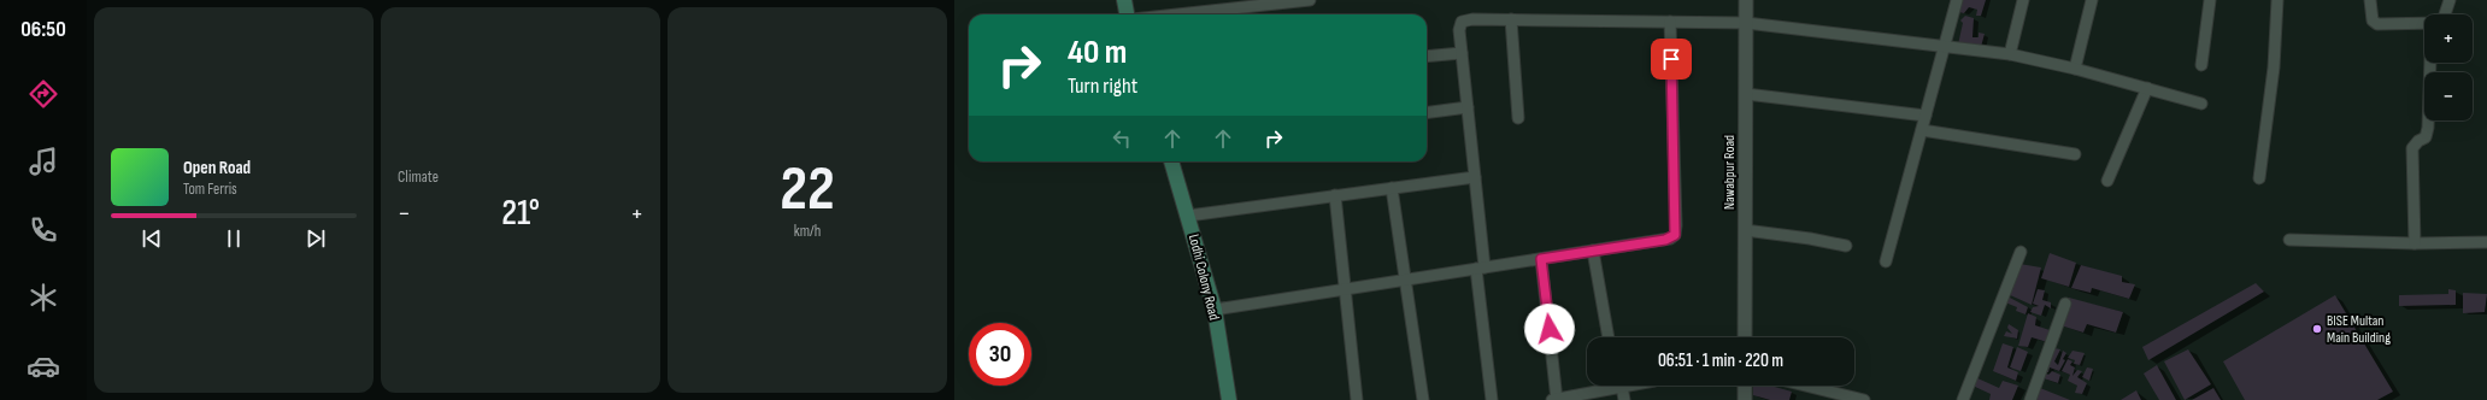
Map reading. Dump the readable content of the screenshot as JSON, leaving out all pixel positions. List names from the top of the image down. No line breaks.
{"streets":{"main road":["Lodhi Colony Road"],"street":["Nawabpur Road"]},"places":["BISE Multan Main Building"],"page":{"tabs":"06:50","tile":["Climate",["22","km/h"]],"map_buttons":["+","−"],"turn":["40 m","Turn right"],"song":["Open Road","Tom Ferris"],"heat":["−","21°","+"],"limit":"30","trip":"06:51 · 1 min · 220 m"}}
